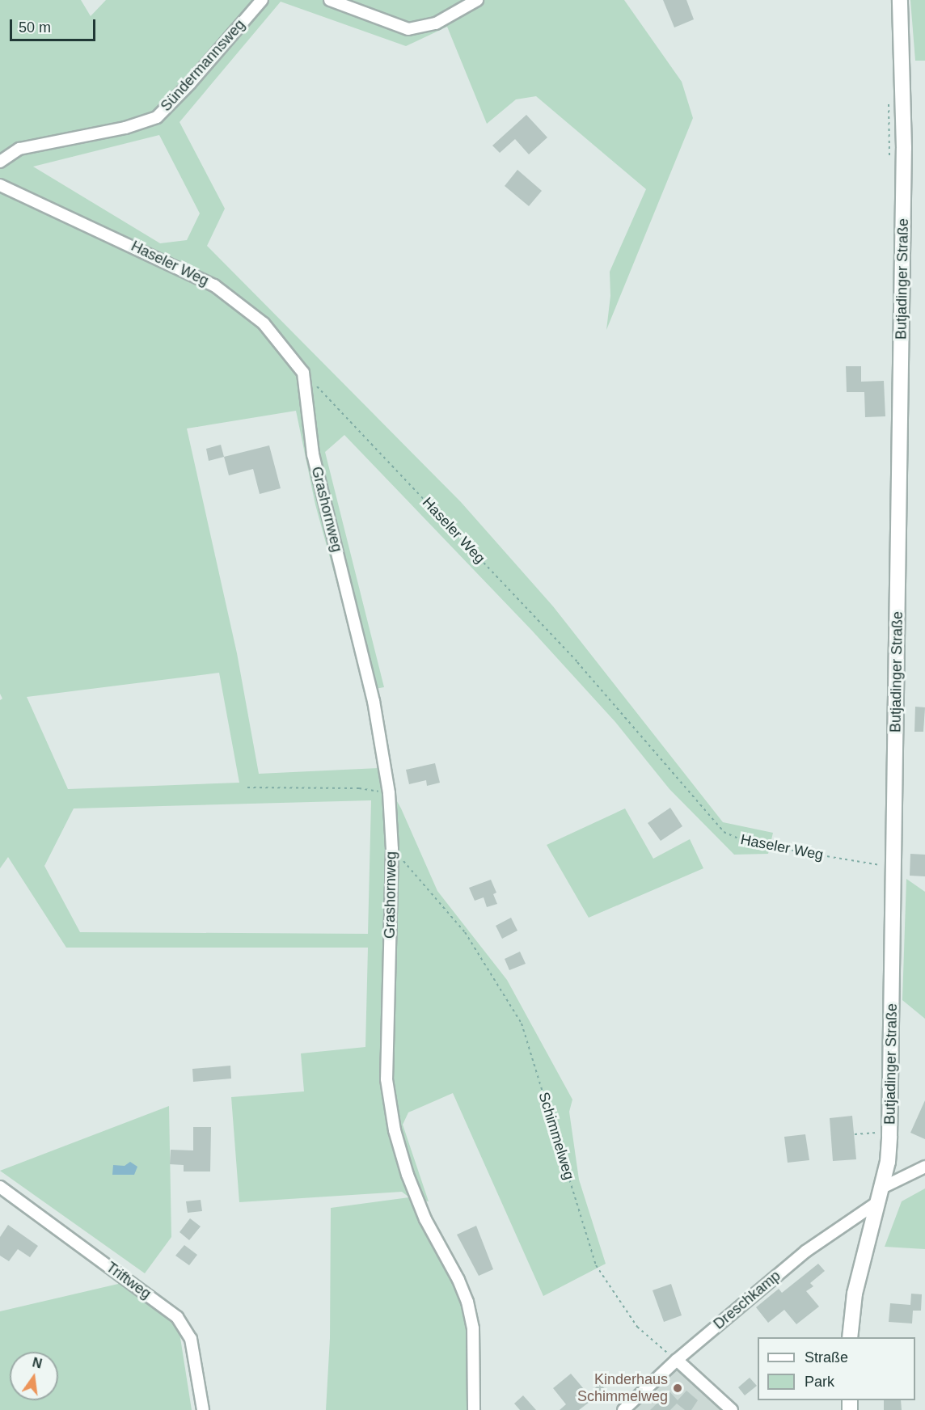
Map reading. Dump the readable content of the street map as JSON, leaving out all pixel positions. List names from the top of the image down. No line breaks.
{"streets":{"street":["Sündermannsweg","Haseler Weg","Butjadinger Straße","Grashornweg","Triftweg","Dreschkamp"],"path":["Schimmelweg"]},"crossings":[["Haseler Weg","Butjadinger Straße"],["Haseler Weg","Grashornweg"],["Butjadinger Straße","Dreschkamp"],["Grashornweg","Schimmelweg"],["Schimmelweg","Dreschkamp"]],"places":["Kinderhaus Schimmelweg"],"legend":["Straße","Park"],"scale_bar":"50 m","north":"top"}
